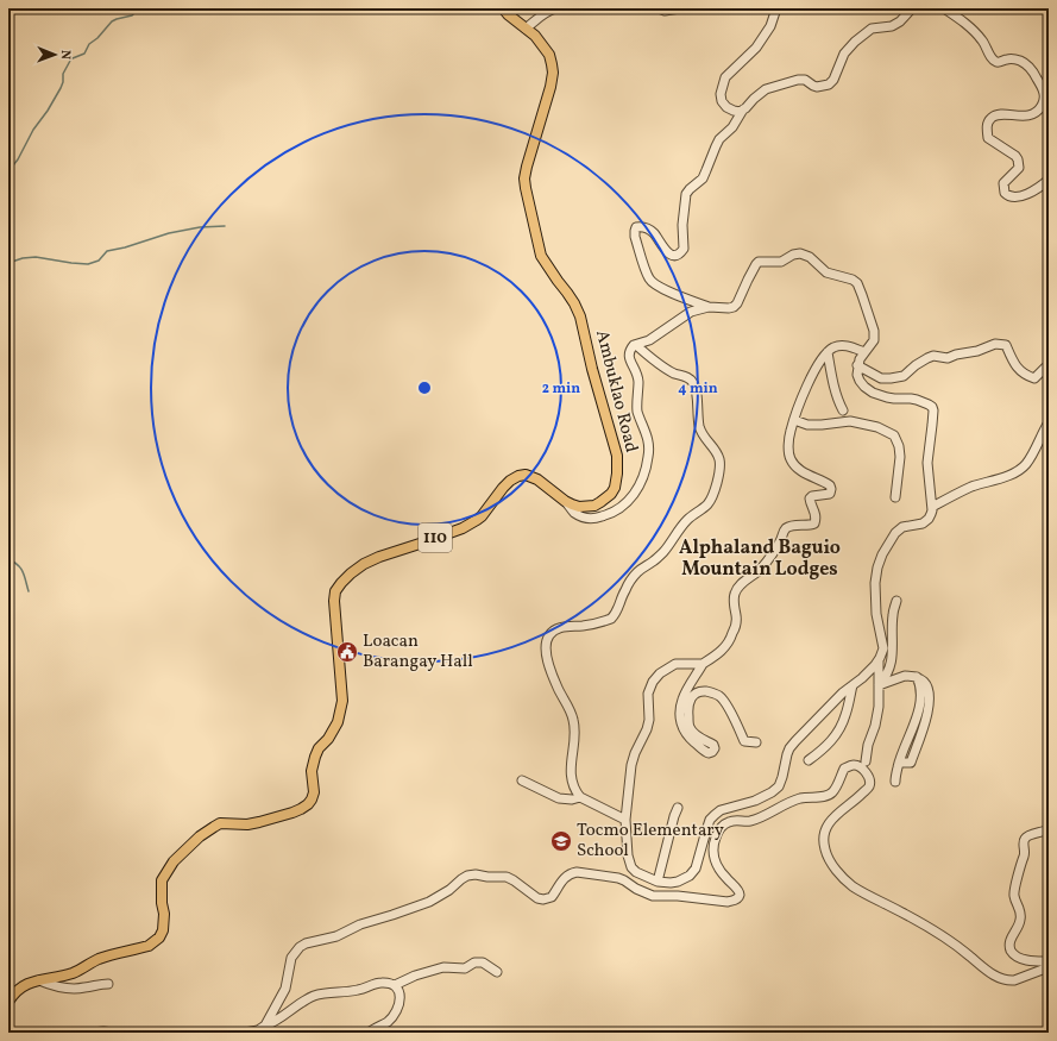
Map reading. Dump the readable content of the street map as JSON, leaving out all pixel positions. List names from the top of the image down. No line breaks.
{"streets":{"main road":["Ambuklao Road","110"]},"districts":["Alphaland Baguio Mountain Lodges"],"places":{"public building":["Loacan Barangay Hall"],"school or university":["Tocmo Elementary School"]},"north":"right","rings":["2 min","4 min"]}
